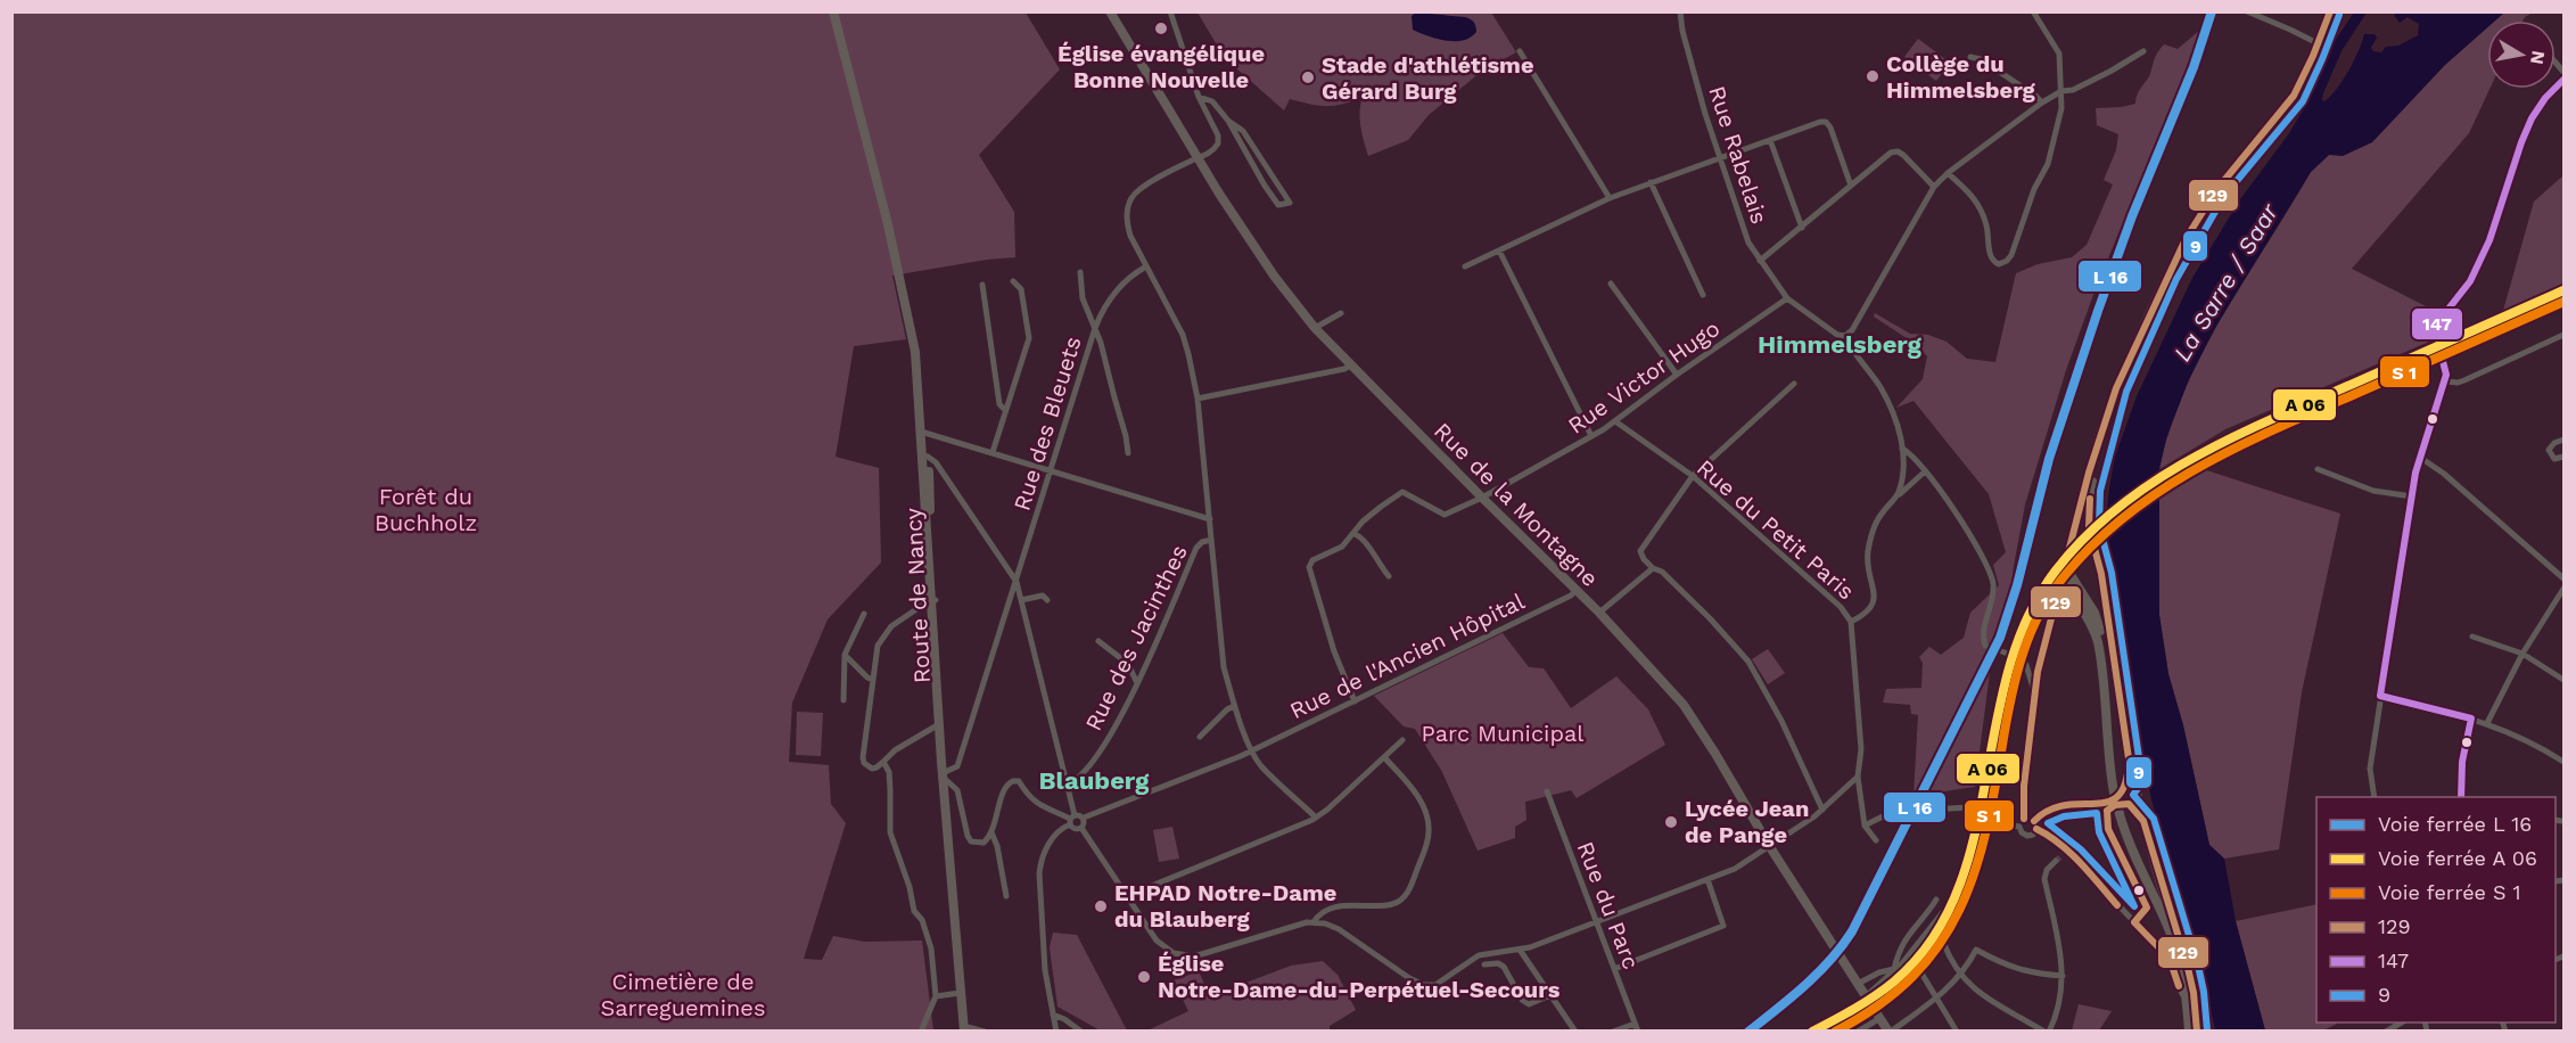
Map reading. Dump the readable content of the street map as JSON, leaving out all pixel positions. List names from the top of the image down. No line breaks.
{"streets":{"main road":["Rue de la Montagne","Route de Nancy"],"street":["Rue Rabelais","Rue Victor Hugo","Rue des Bleuets","Rue du Petit Paris","Rue des Jacinthes","Rue de l'Ancien Hôpital","Rue du Parc"]},"crossings":[["Rue Rabelais","Rue Victor Hugo"],["Rue Victor Hugo","Rue de la Montagne"],["Rue Victor Hugo","Rue du Petit Paris"],["Rue des Bleuets","Route de Nancy"],["Rue de la Montagne","Rue de l'Ancien Hôpital"]],"districts":["Himmelsberg","Blauberg"],"water":["La Sarre / Saar"],"parks":["Forêt du Buchholz","Parc Municipal","Cimetière de Sarreguemines"],"places":["Église évangélique Bonne Nouvelle","Collège du Himmelsberg","Stade d'athlétisme Gérard Burg","Lycée Jean de Pange","EHPAD Notre-Dame du Blauberg","Église Notre-Dame-du-Perpétuel-Secours"],"lines":["transit line 129","transit line 9","transit line 147"],"legend":["Voie ferrée L 16","Voie ferrée A 06","Voie ferrée S 1","129","147","9"],"north":"right"}
